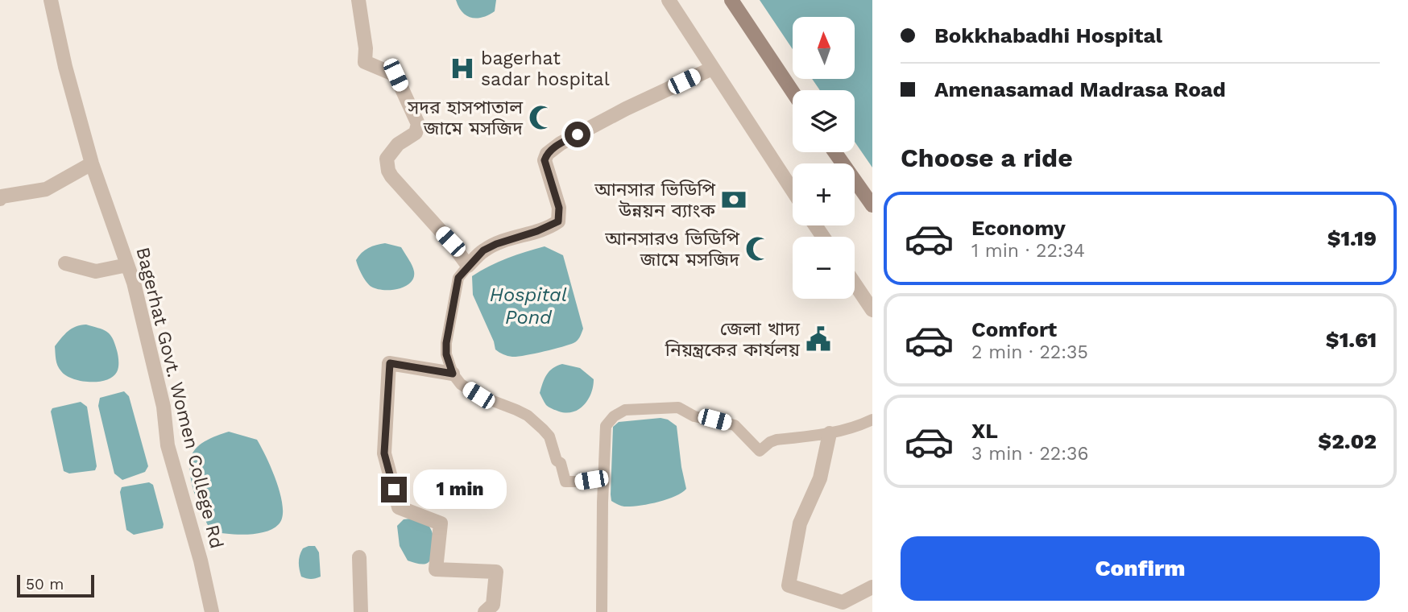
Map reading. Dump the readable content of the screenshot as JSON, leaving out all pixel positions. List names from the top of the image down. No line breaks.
{"streets":{"street":["Bagerhat Govt. Women College Rd"]},"water":["Hospital Pond"],"places":{"hospital":["bagerhat sadar hospital"],"mosque":["সদর হাসপাতাল জামে মসজিদ","আনসারও ভিডিপি জামে মসজিদ"],"bank":["আনসার ভিডিপি উন্নয়ন ব্যাংক"],"public building":["জেলা খাদ্য নিয়ন্ত্রকের কার্যলয়"]},"scale_bar":"50 m","north":"top","page":{"banner":["Bokkhabadhi Hospital","Amenasamad Madrasa Road"],"map_buttons":["+","−"],"heading":"Choose a ride","list":[{"name":"Economy","note":"1 min · 22:34","value":"$1.19"},{"name":"Comfort","note":"2 min · 22:35","value":"$1.61"},{"name":"XL","note":"3 min · 22:36","value":"$2.02"}],"bubble":"1 min","buttons":"Confirm","scale":"50 m"}}
